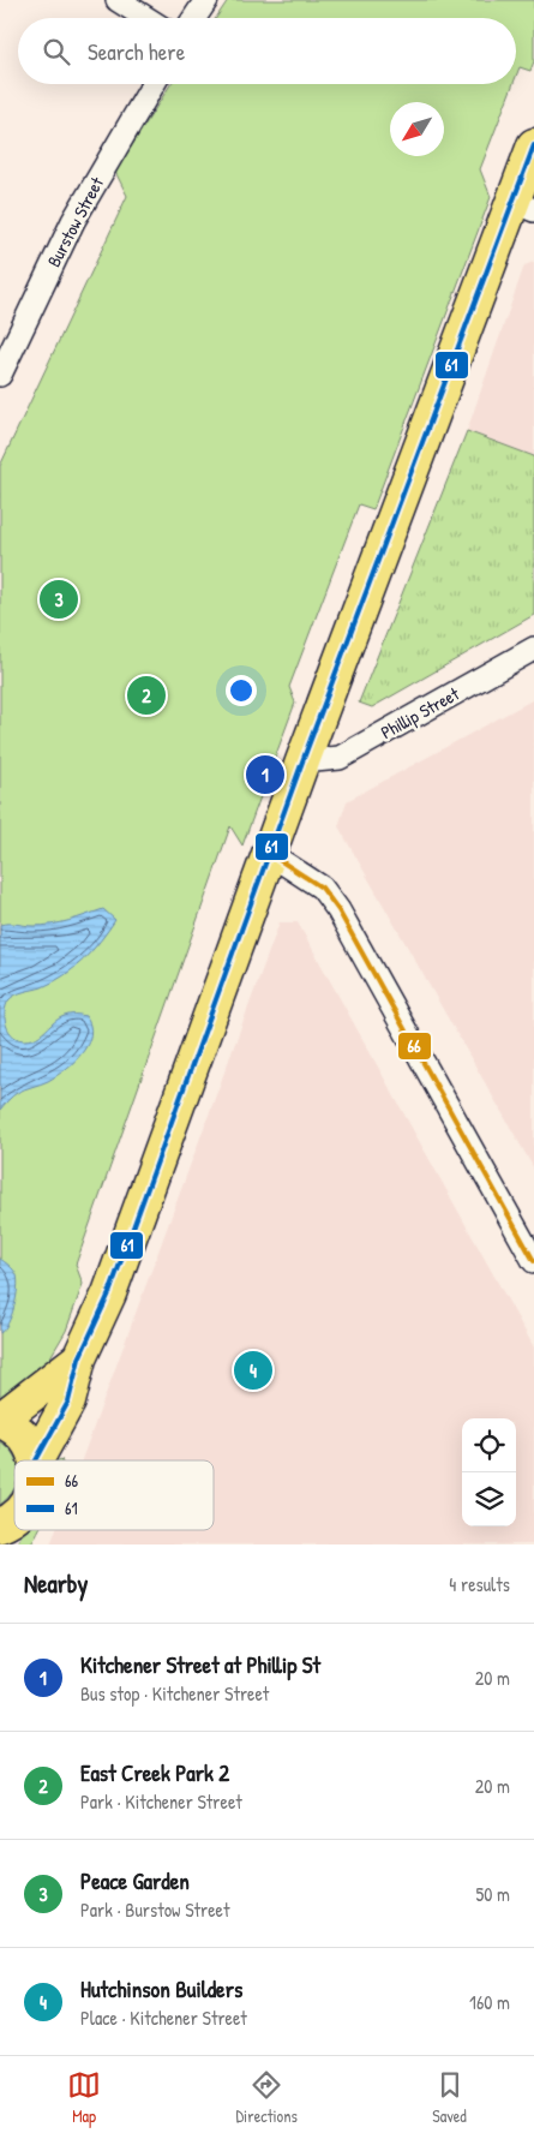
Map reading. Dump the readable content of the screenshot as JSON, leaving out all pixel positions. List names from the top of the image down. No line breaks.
{"streets":{"street":["Burstow Street","Phillip Street"]},"lines":["transit line 61","transit line 66"],"legend":["66","61"],"north":"bottom left","page":{"search":"Search here","pins":["3","2","1","4"],"heading":["Nearby","4 results"],"list":[{"mark":"1","name":"Kitchener Street at Phillip St","note":"Bus stop · Kitchener Street","value":"20 m"},{"mark":"2","name":"East Creek Park 2","note":"Park · Kitchener Street","value":"20 m"},{"mark":"3","name":"Peace Garden","note":"Park · Burstow Street","value":"50 m"},{"mark":"4","name":"Hutchinson Builders","note":"Place · Kitchener Street","value":"160 m"}],"nav":["Map","Directions","Saved"]}}
